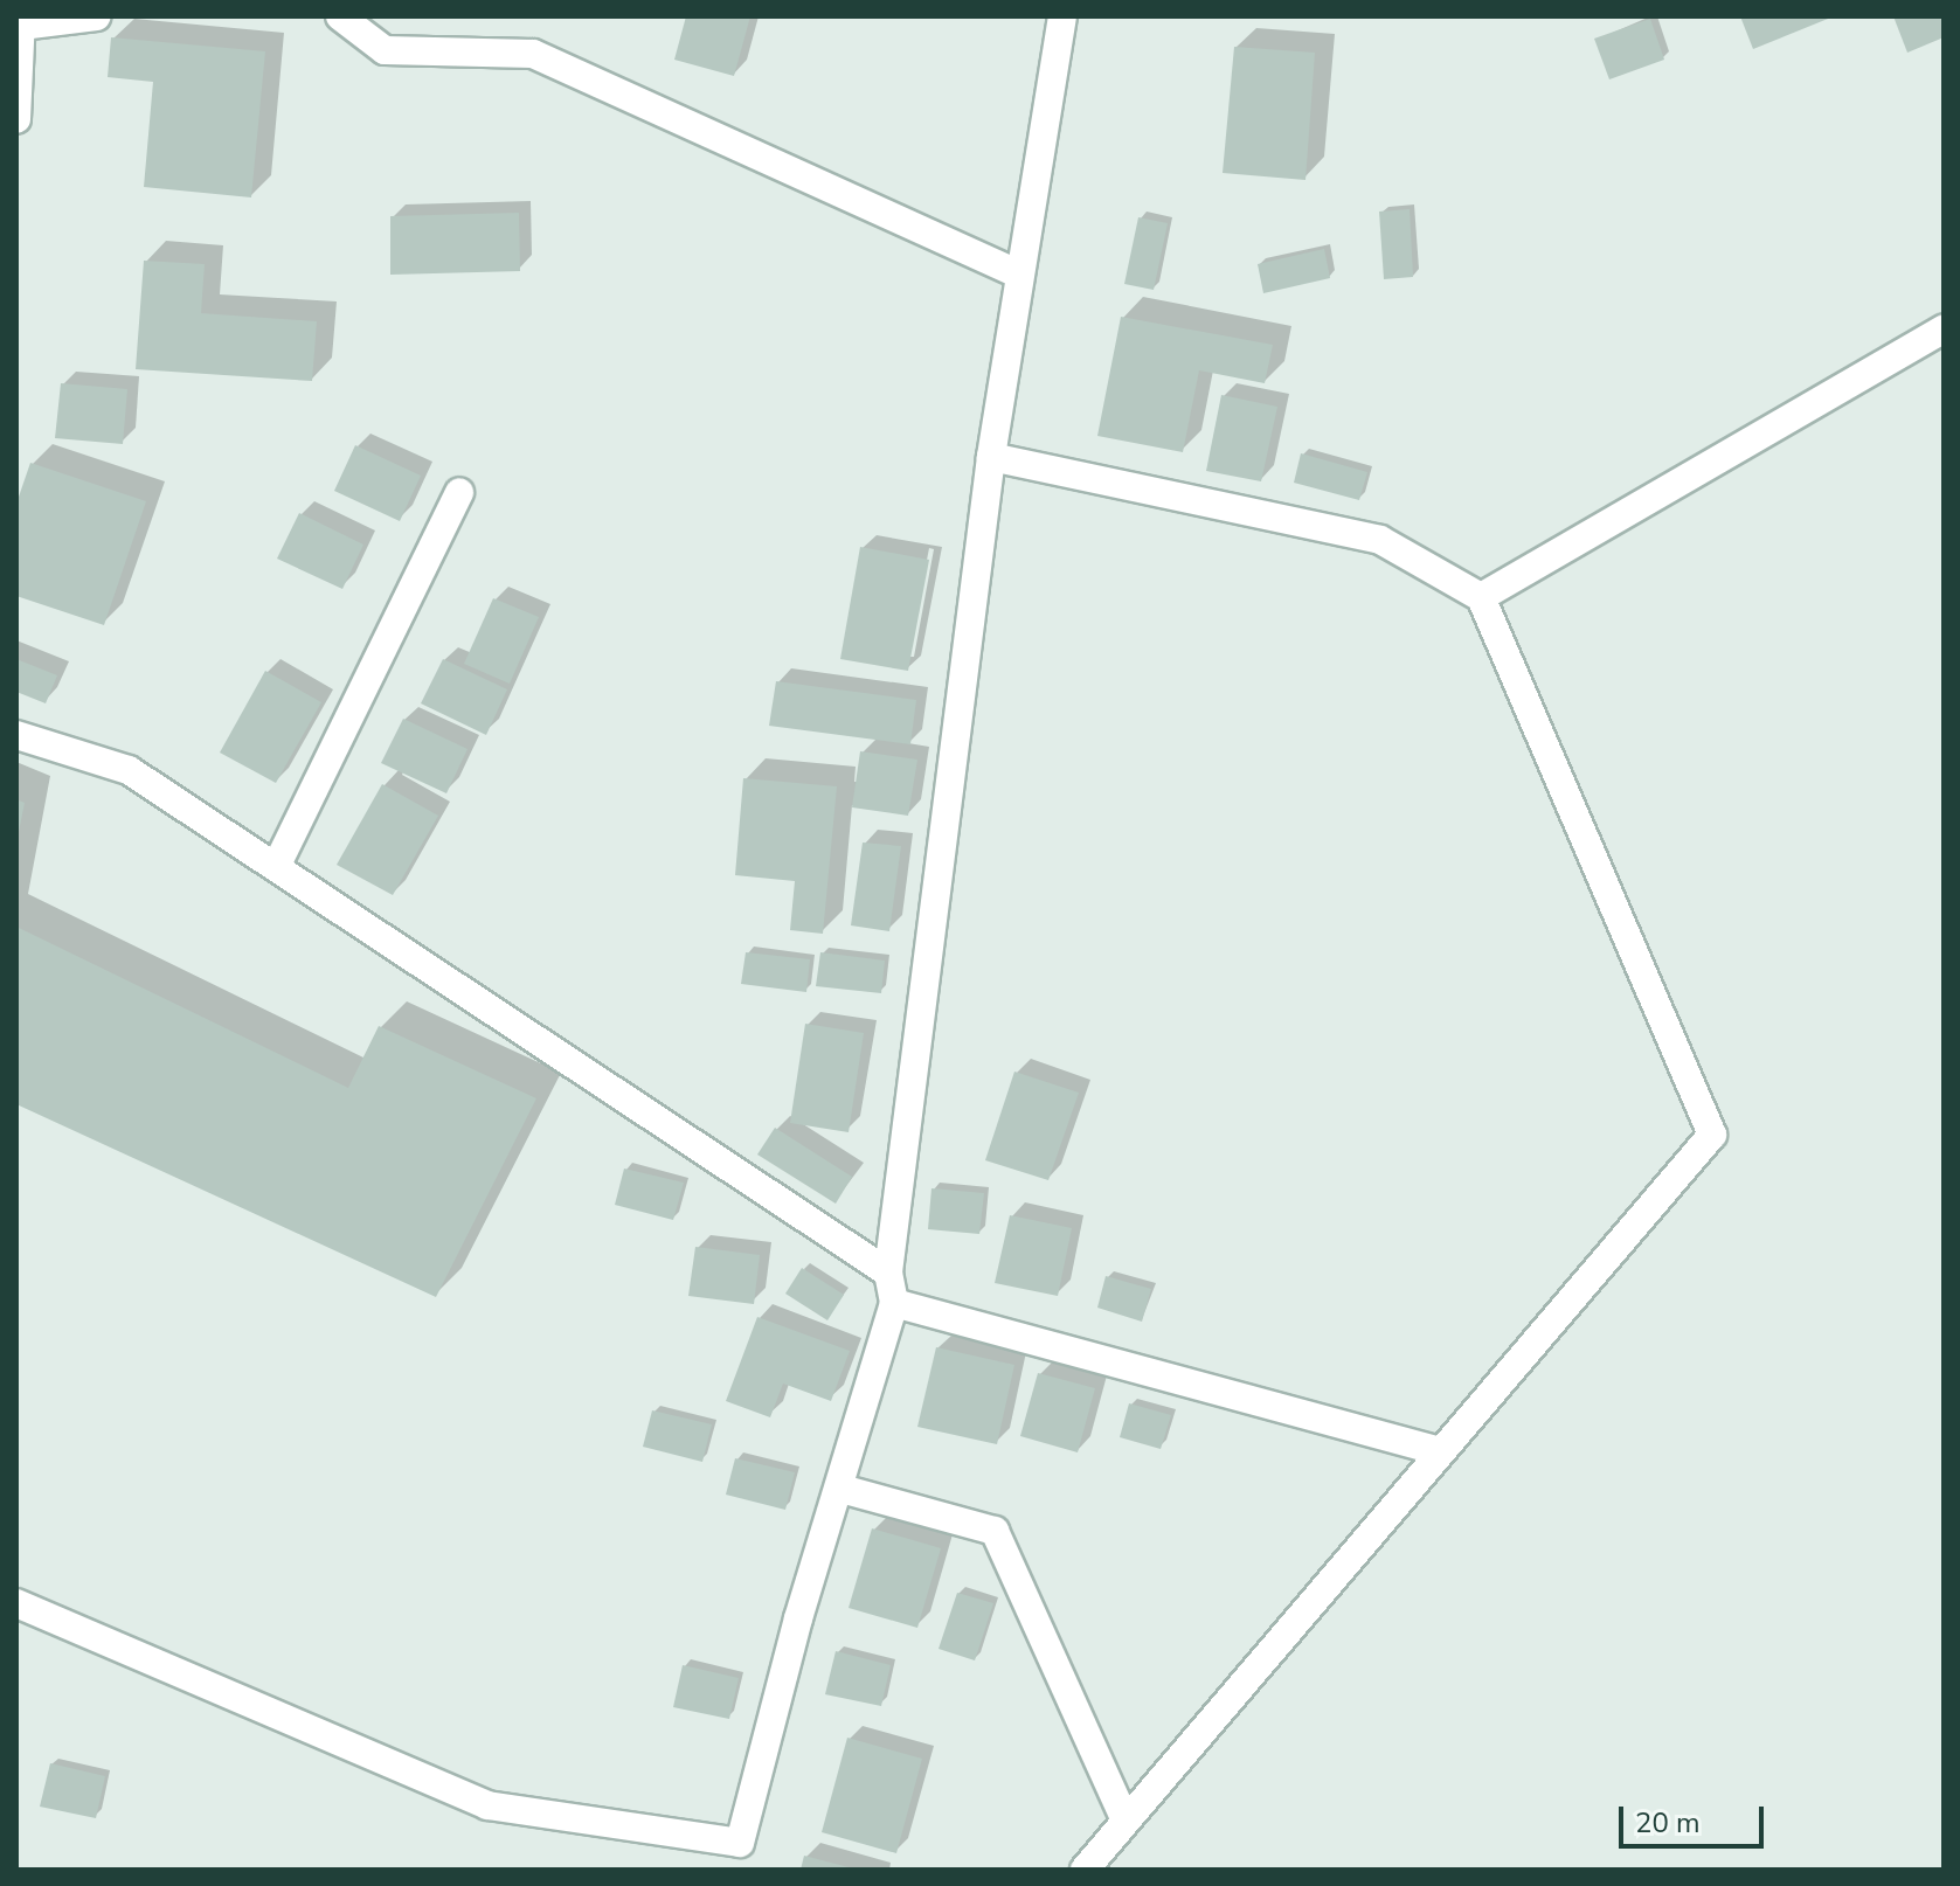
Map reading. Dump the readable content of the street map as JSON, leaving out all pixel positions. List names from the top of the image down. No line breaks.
{"scale_bar":"20 m"}
